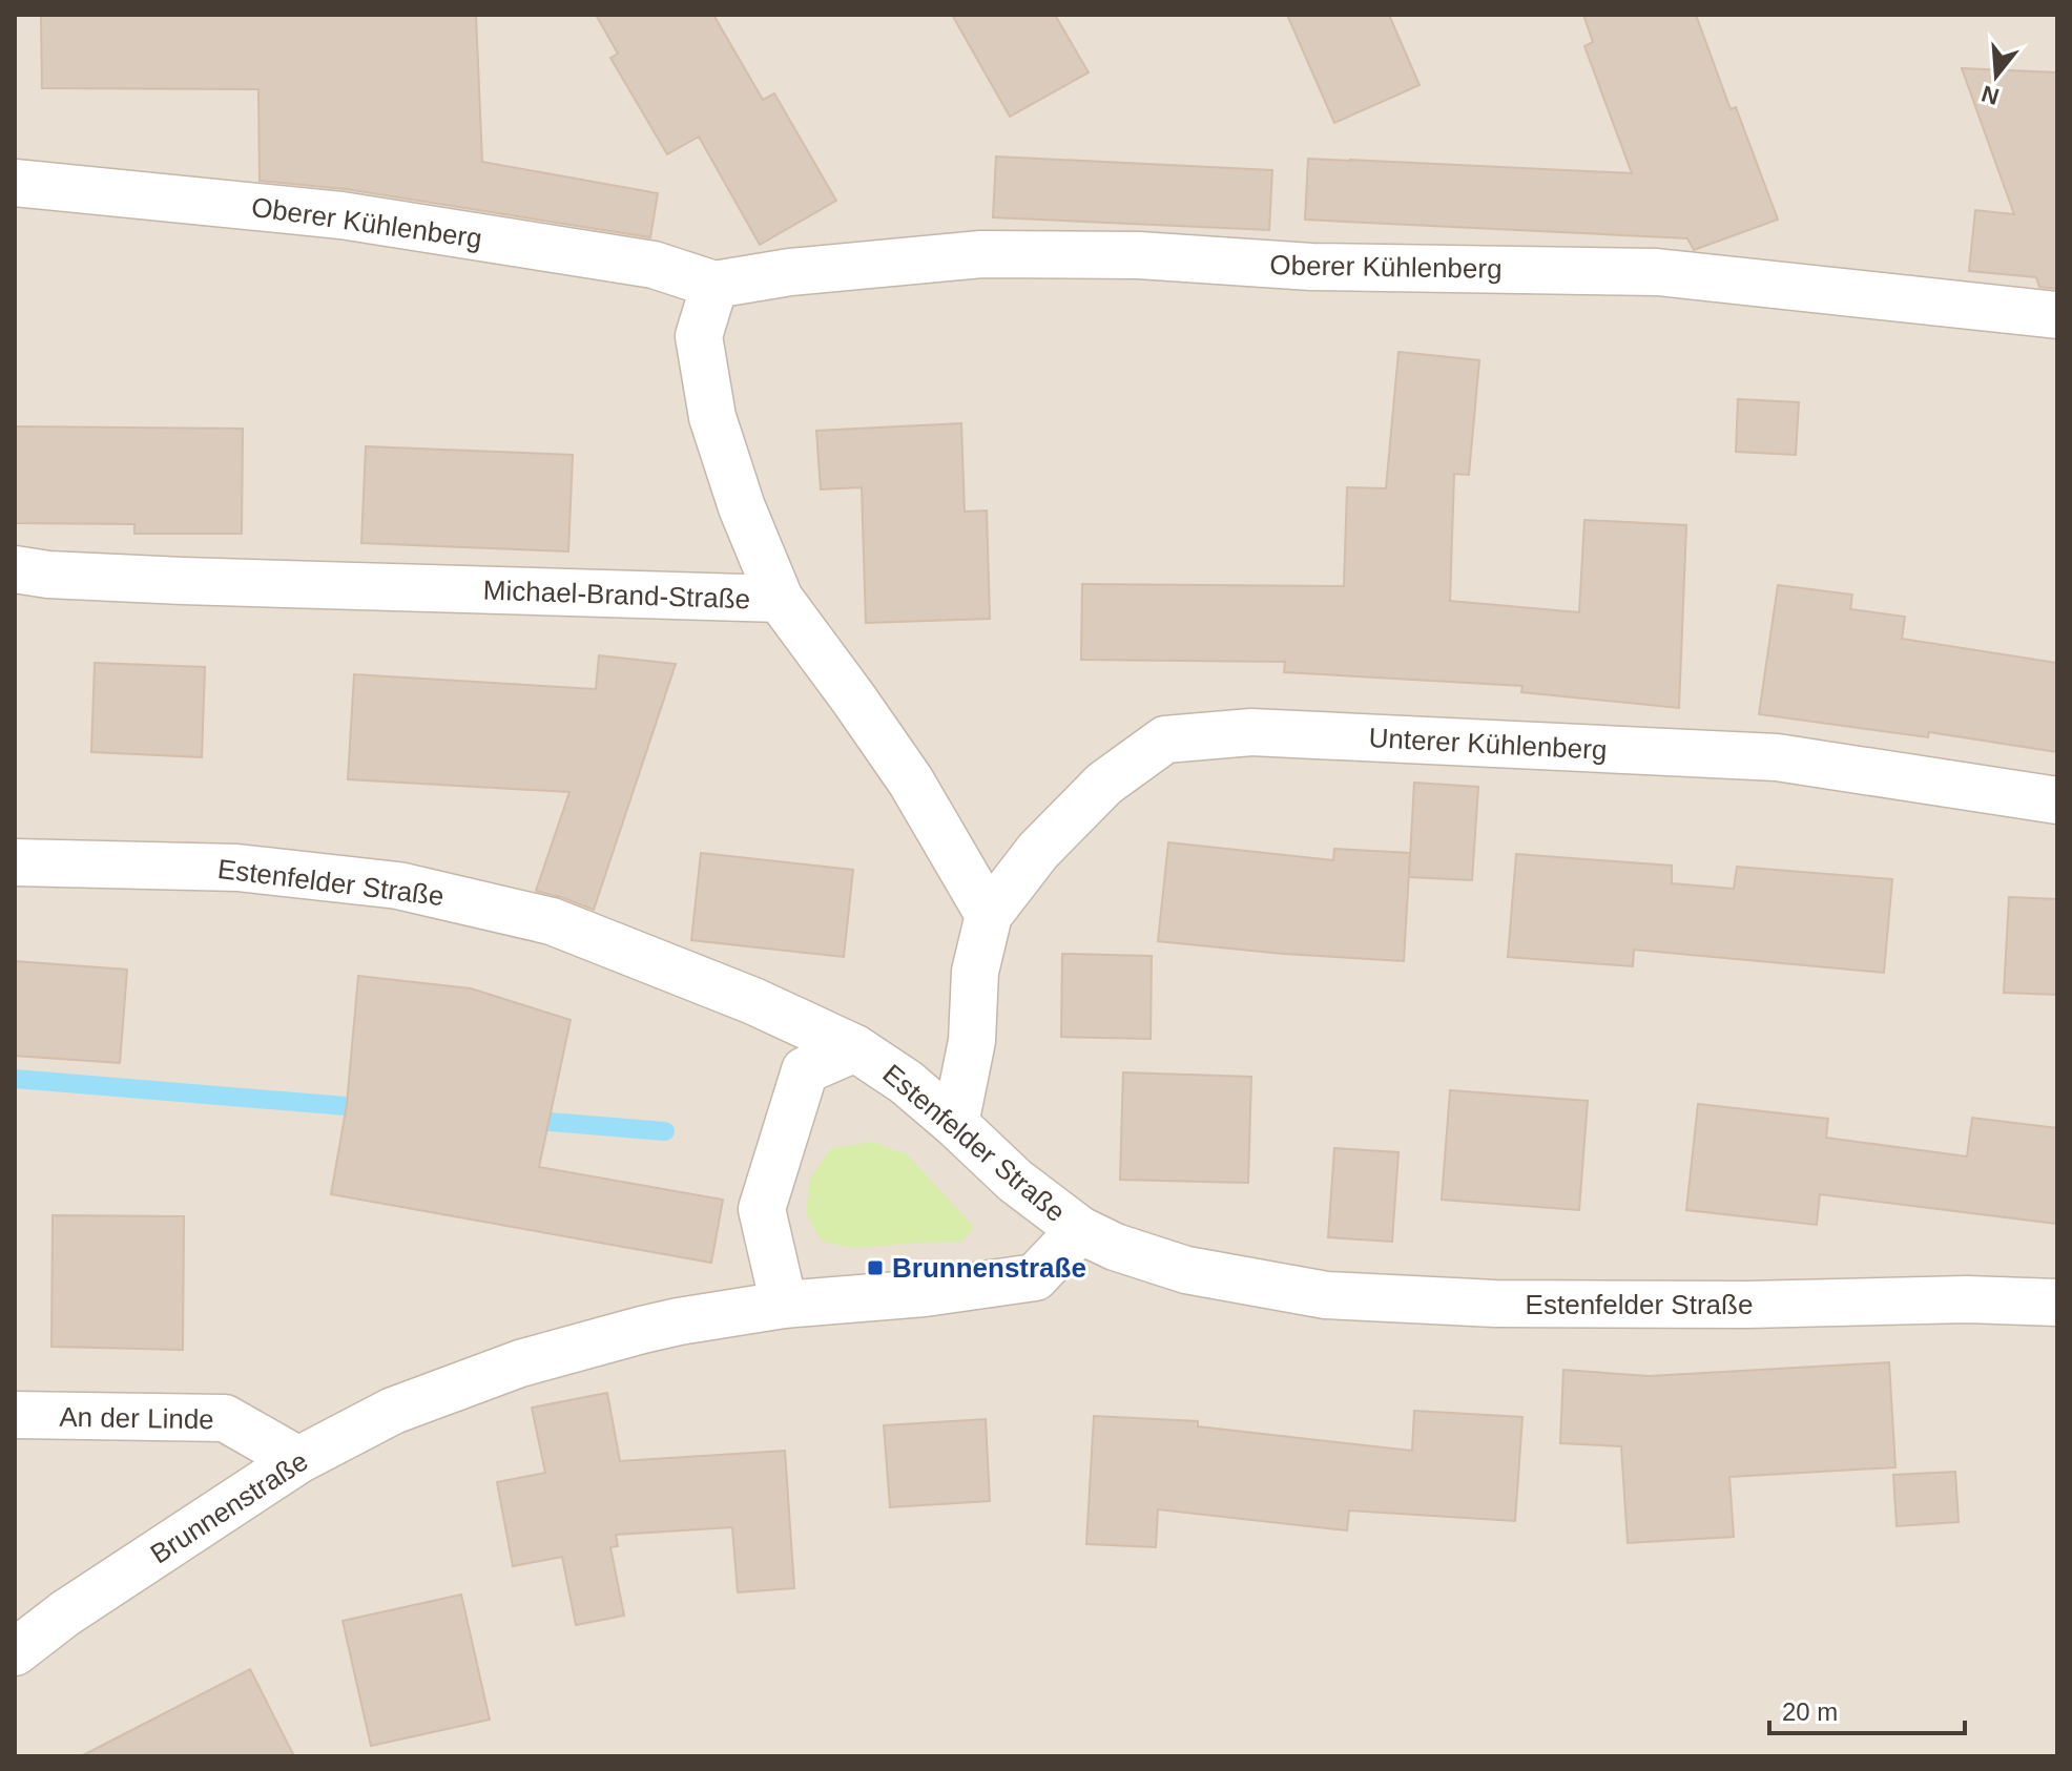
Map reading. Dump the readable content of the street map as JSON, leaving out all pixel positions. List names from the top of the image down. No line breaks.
{"streets":{"street":["Oberer Kühlenberg","Michael-Brand-Straße","Unterer Kühlenberg","Estenfelder Straße","An der Linde","Brunnenstraße"]},"crossings":[["Michael-Brand-Straße","Unterer Kühlenberg"],["Estenfelder Straße","Brunnenstraße"],["An der Linde","Brunnenstraße"]],"places":{"transit":["Brunnenstraße"]},"scale_bar":"20 m","north":"bottom"}
